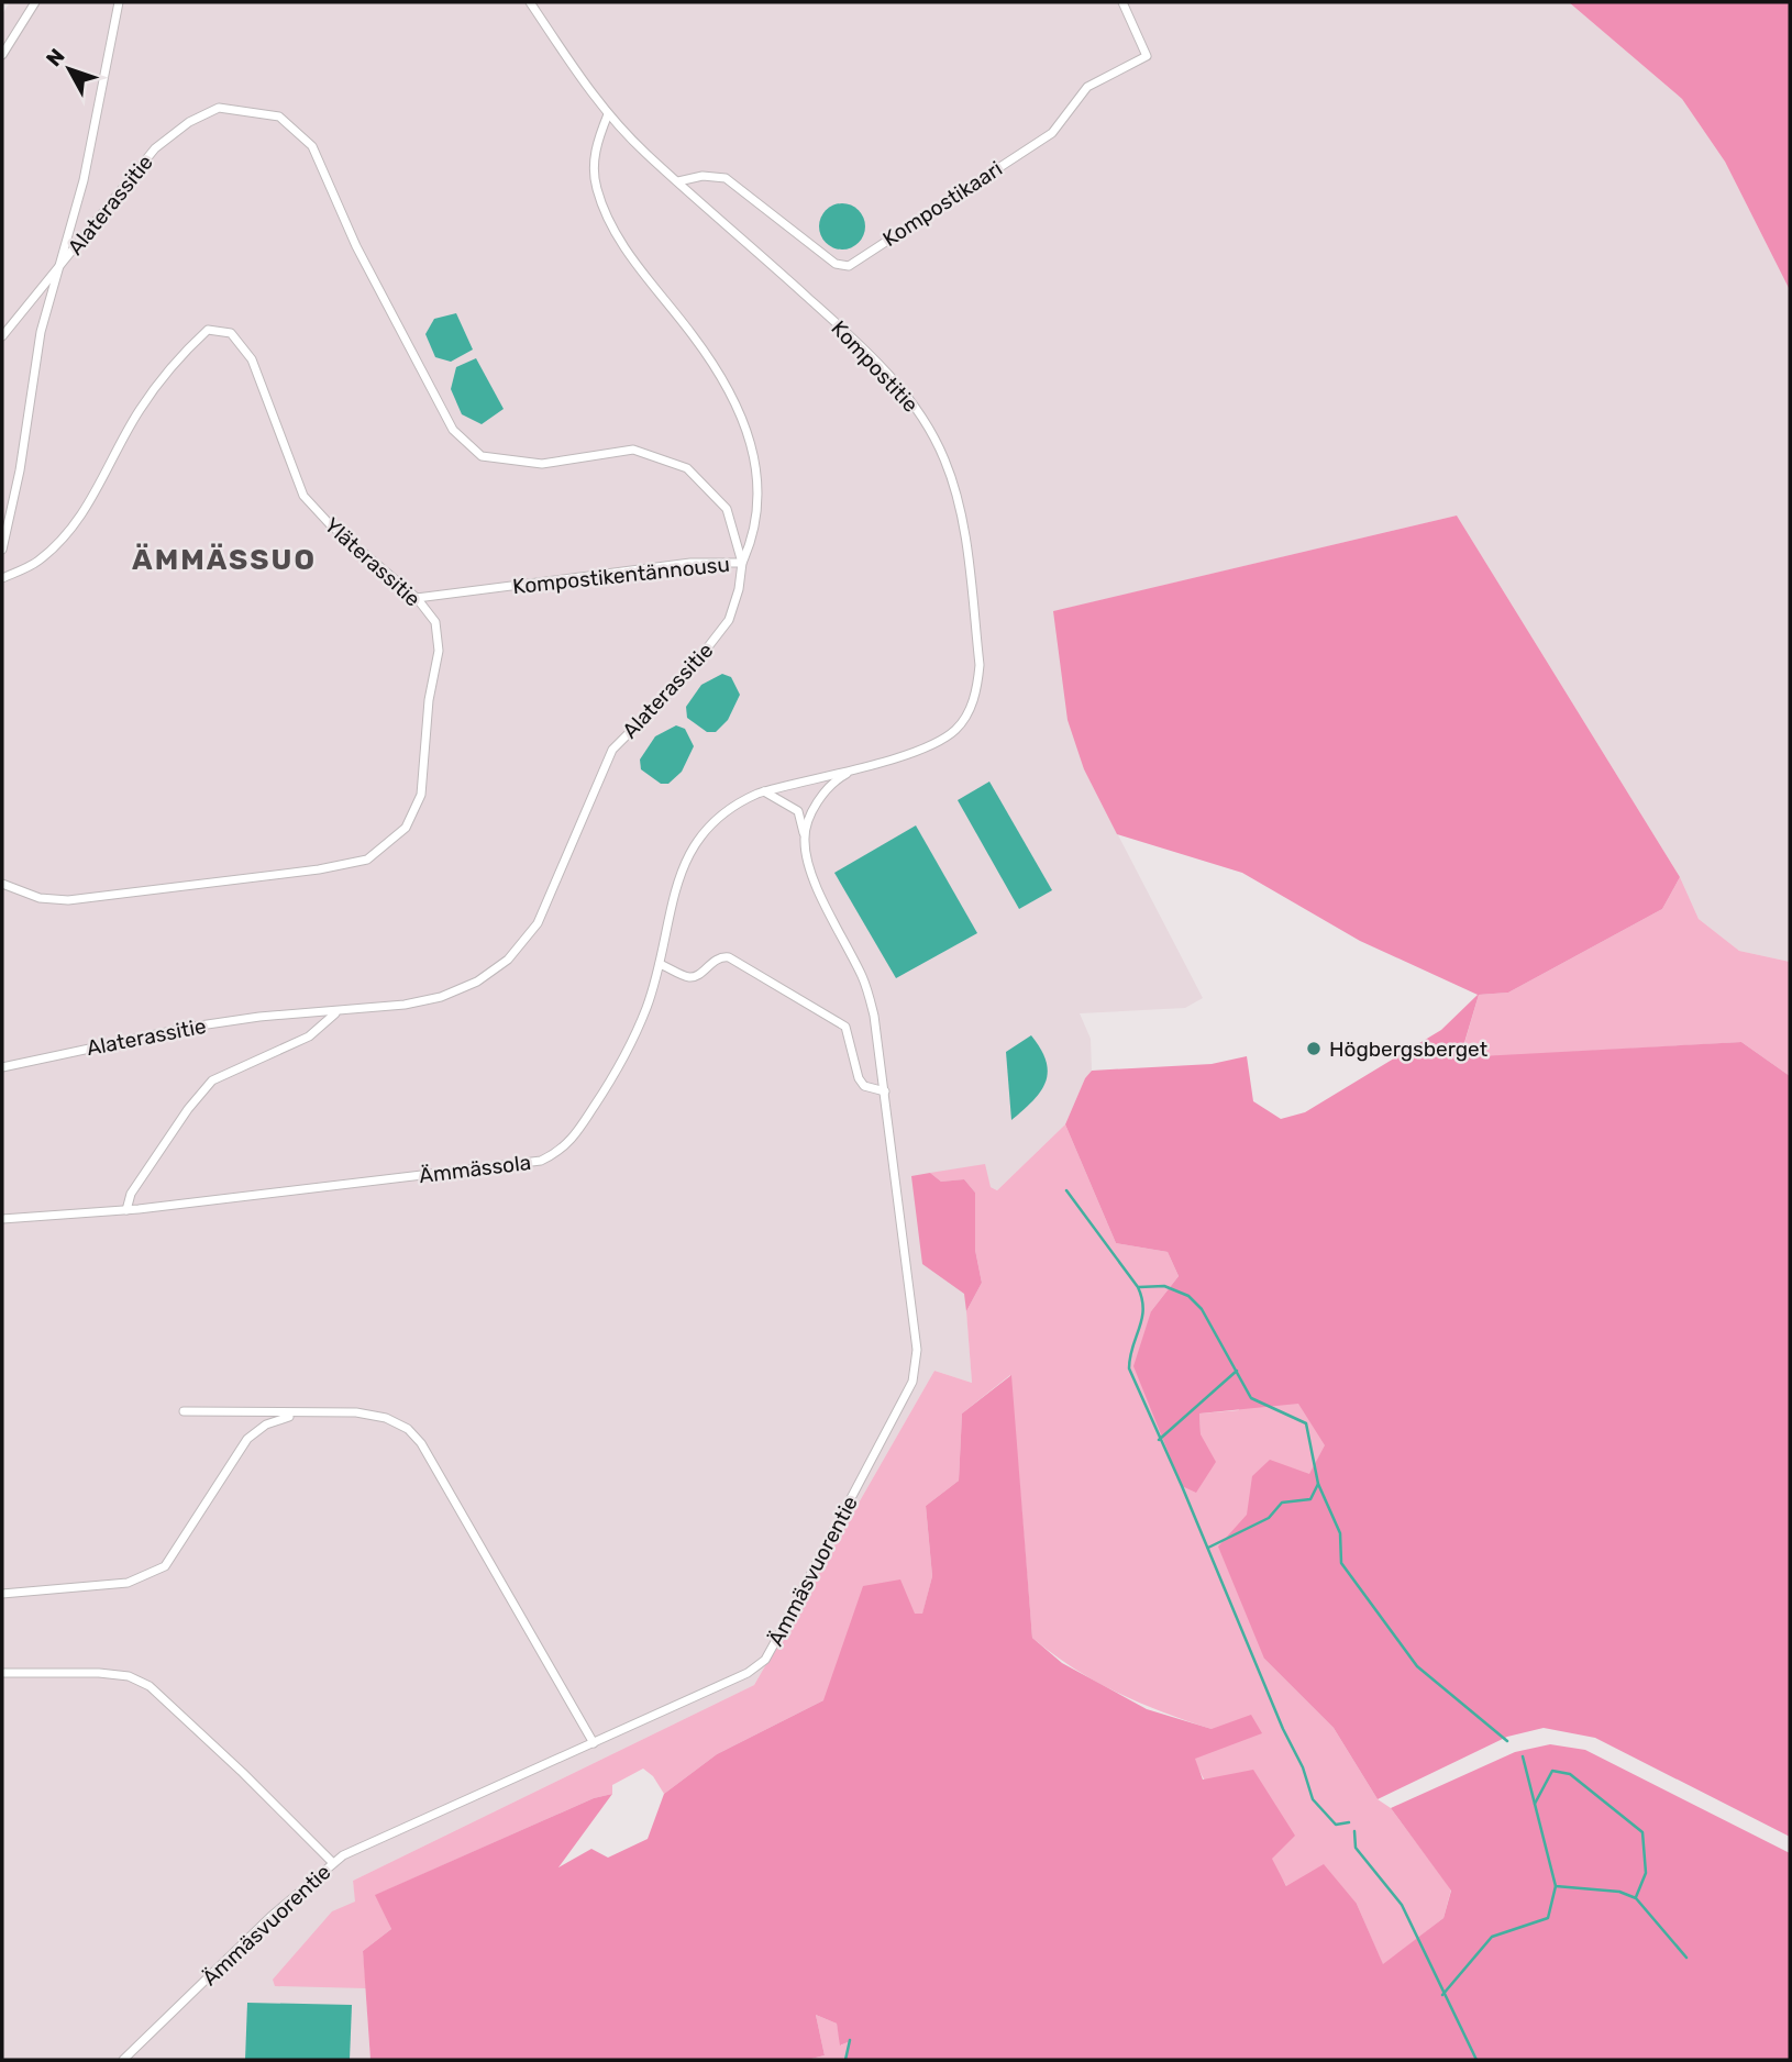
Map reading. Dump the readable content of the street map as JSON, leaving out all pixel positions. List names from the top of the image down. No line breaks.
{"streets":{"street":["Kompostikaari","Alaterassitie","Kompostitie","Yläterassitie","Kompostikentännousu","Ämmässola","Ämmäsvuorentie"]},"crossings":[["Kompostikaari","Kompostitie"],["Alaterassitie","Kompostikentännousu"],["Kompostitie","Kompostikentännousu"],["Kompostitie","Ämmässola"],["Yläterassitie","Kompostikentännousu"],["Ämmässola","Ämmäsvuorentie"]],"districts":["ÄMMÄSSUO"],"places":["Högbergsberget"],"north":"top left"}
